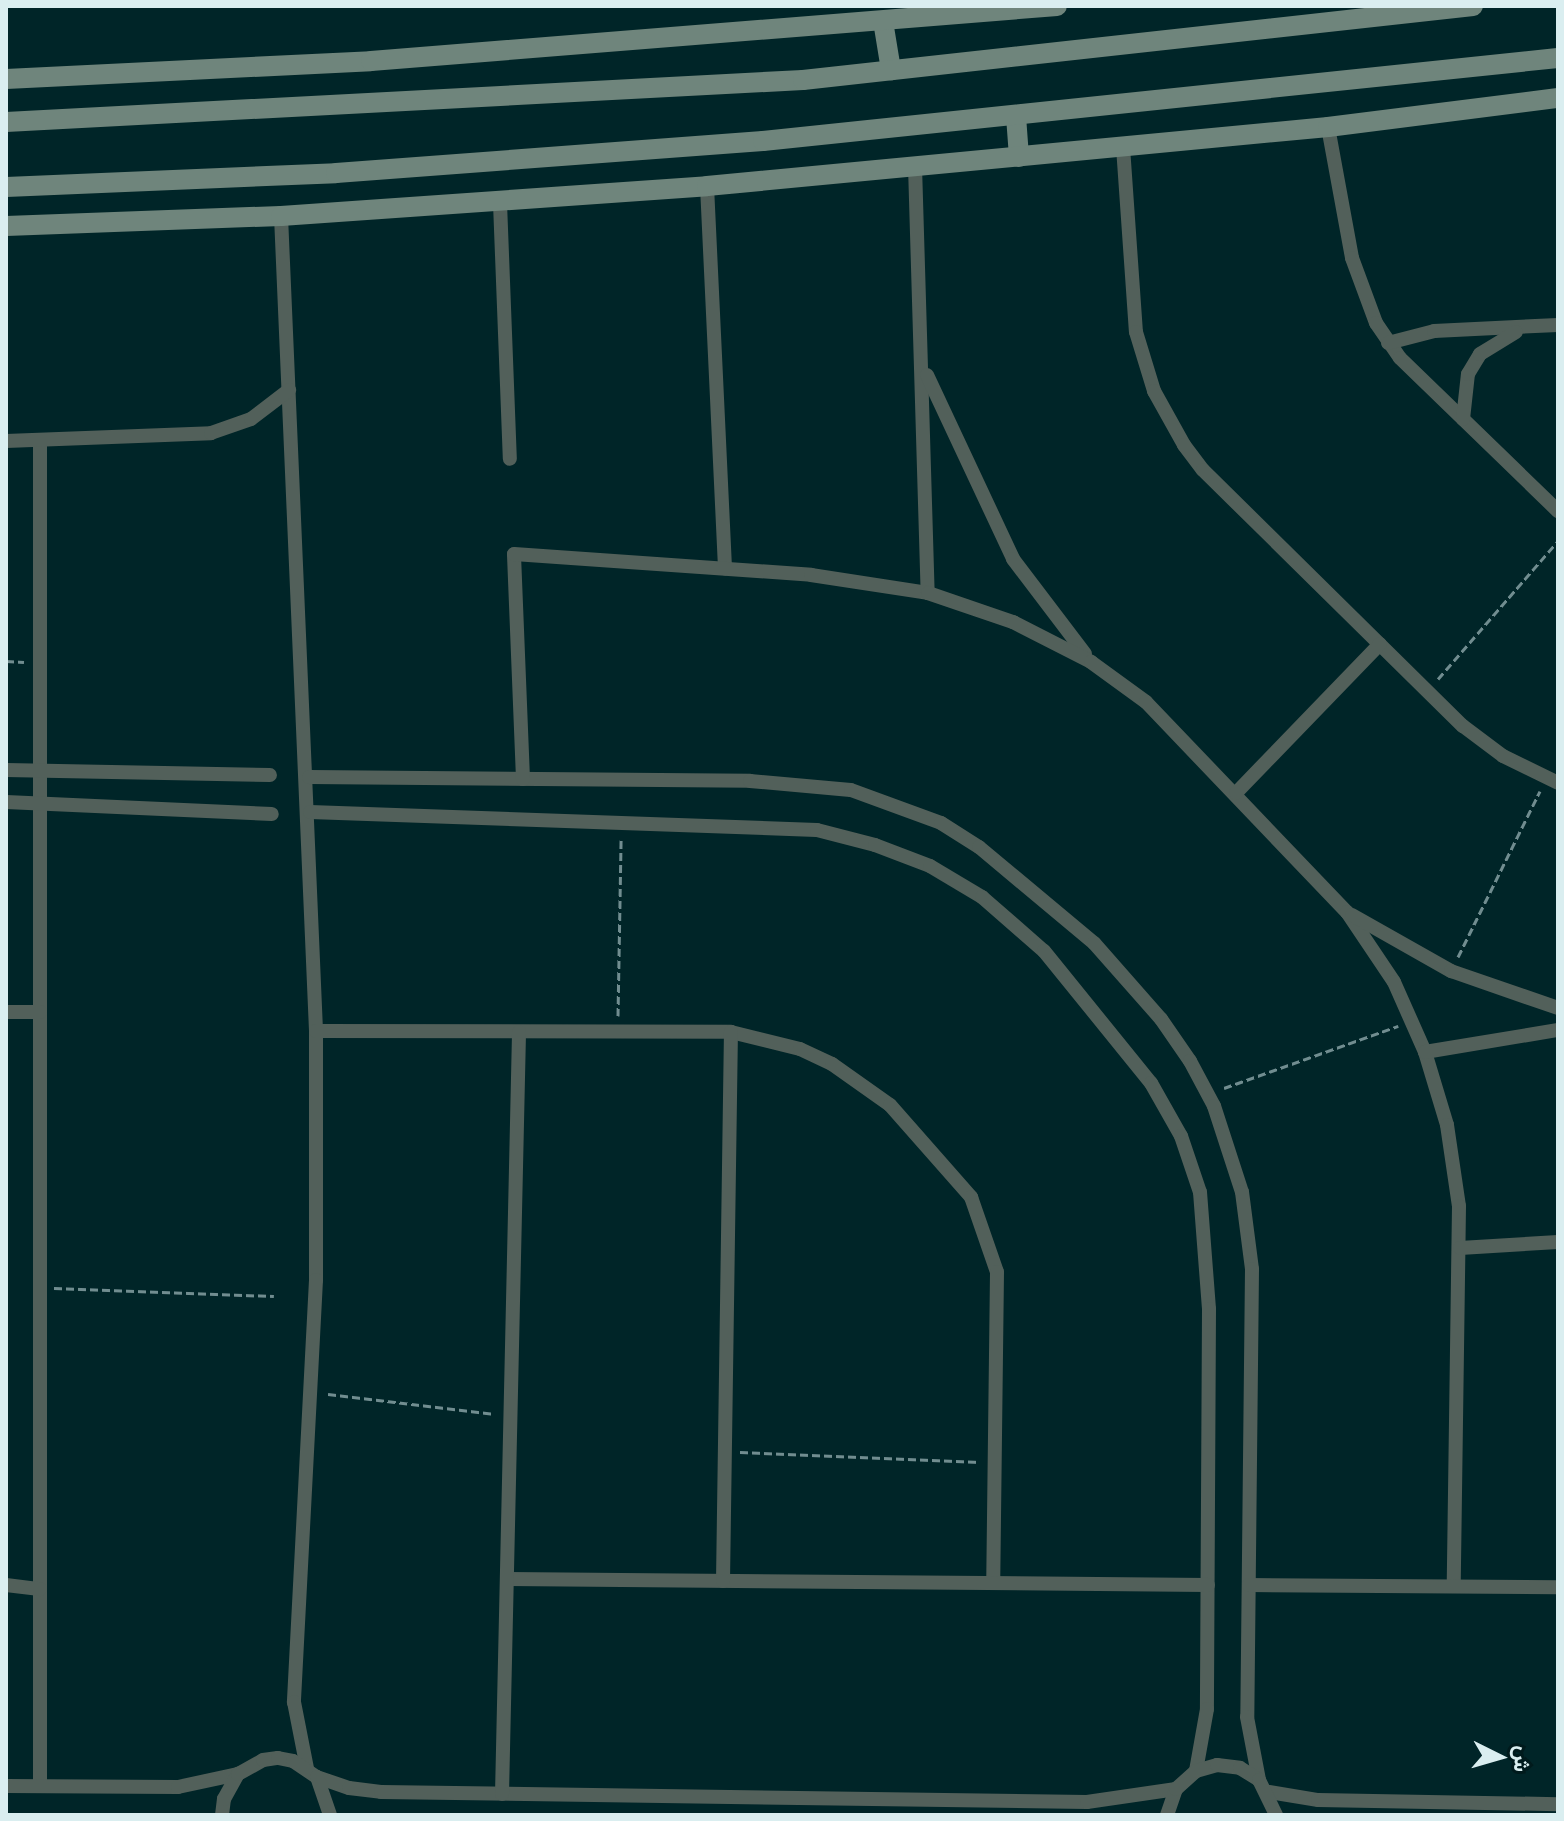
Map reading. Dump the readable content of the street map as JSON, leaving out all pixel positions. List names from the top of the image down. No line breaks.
{"north":"right"}
